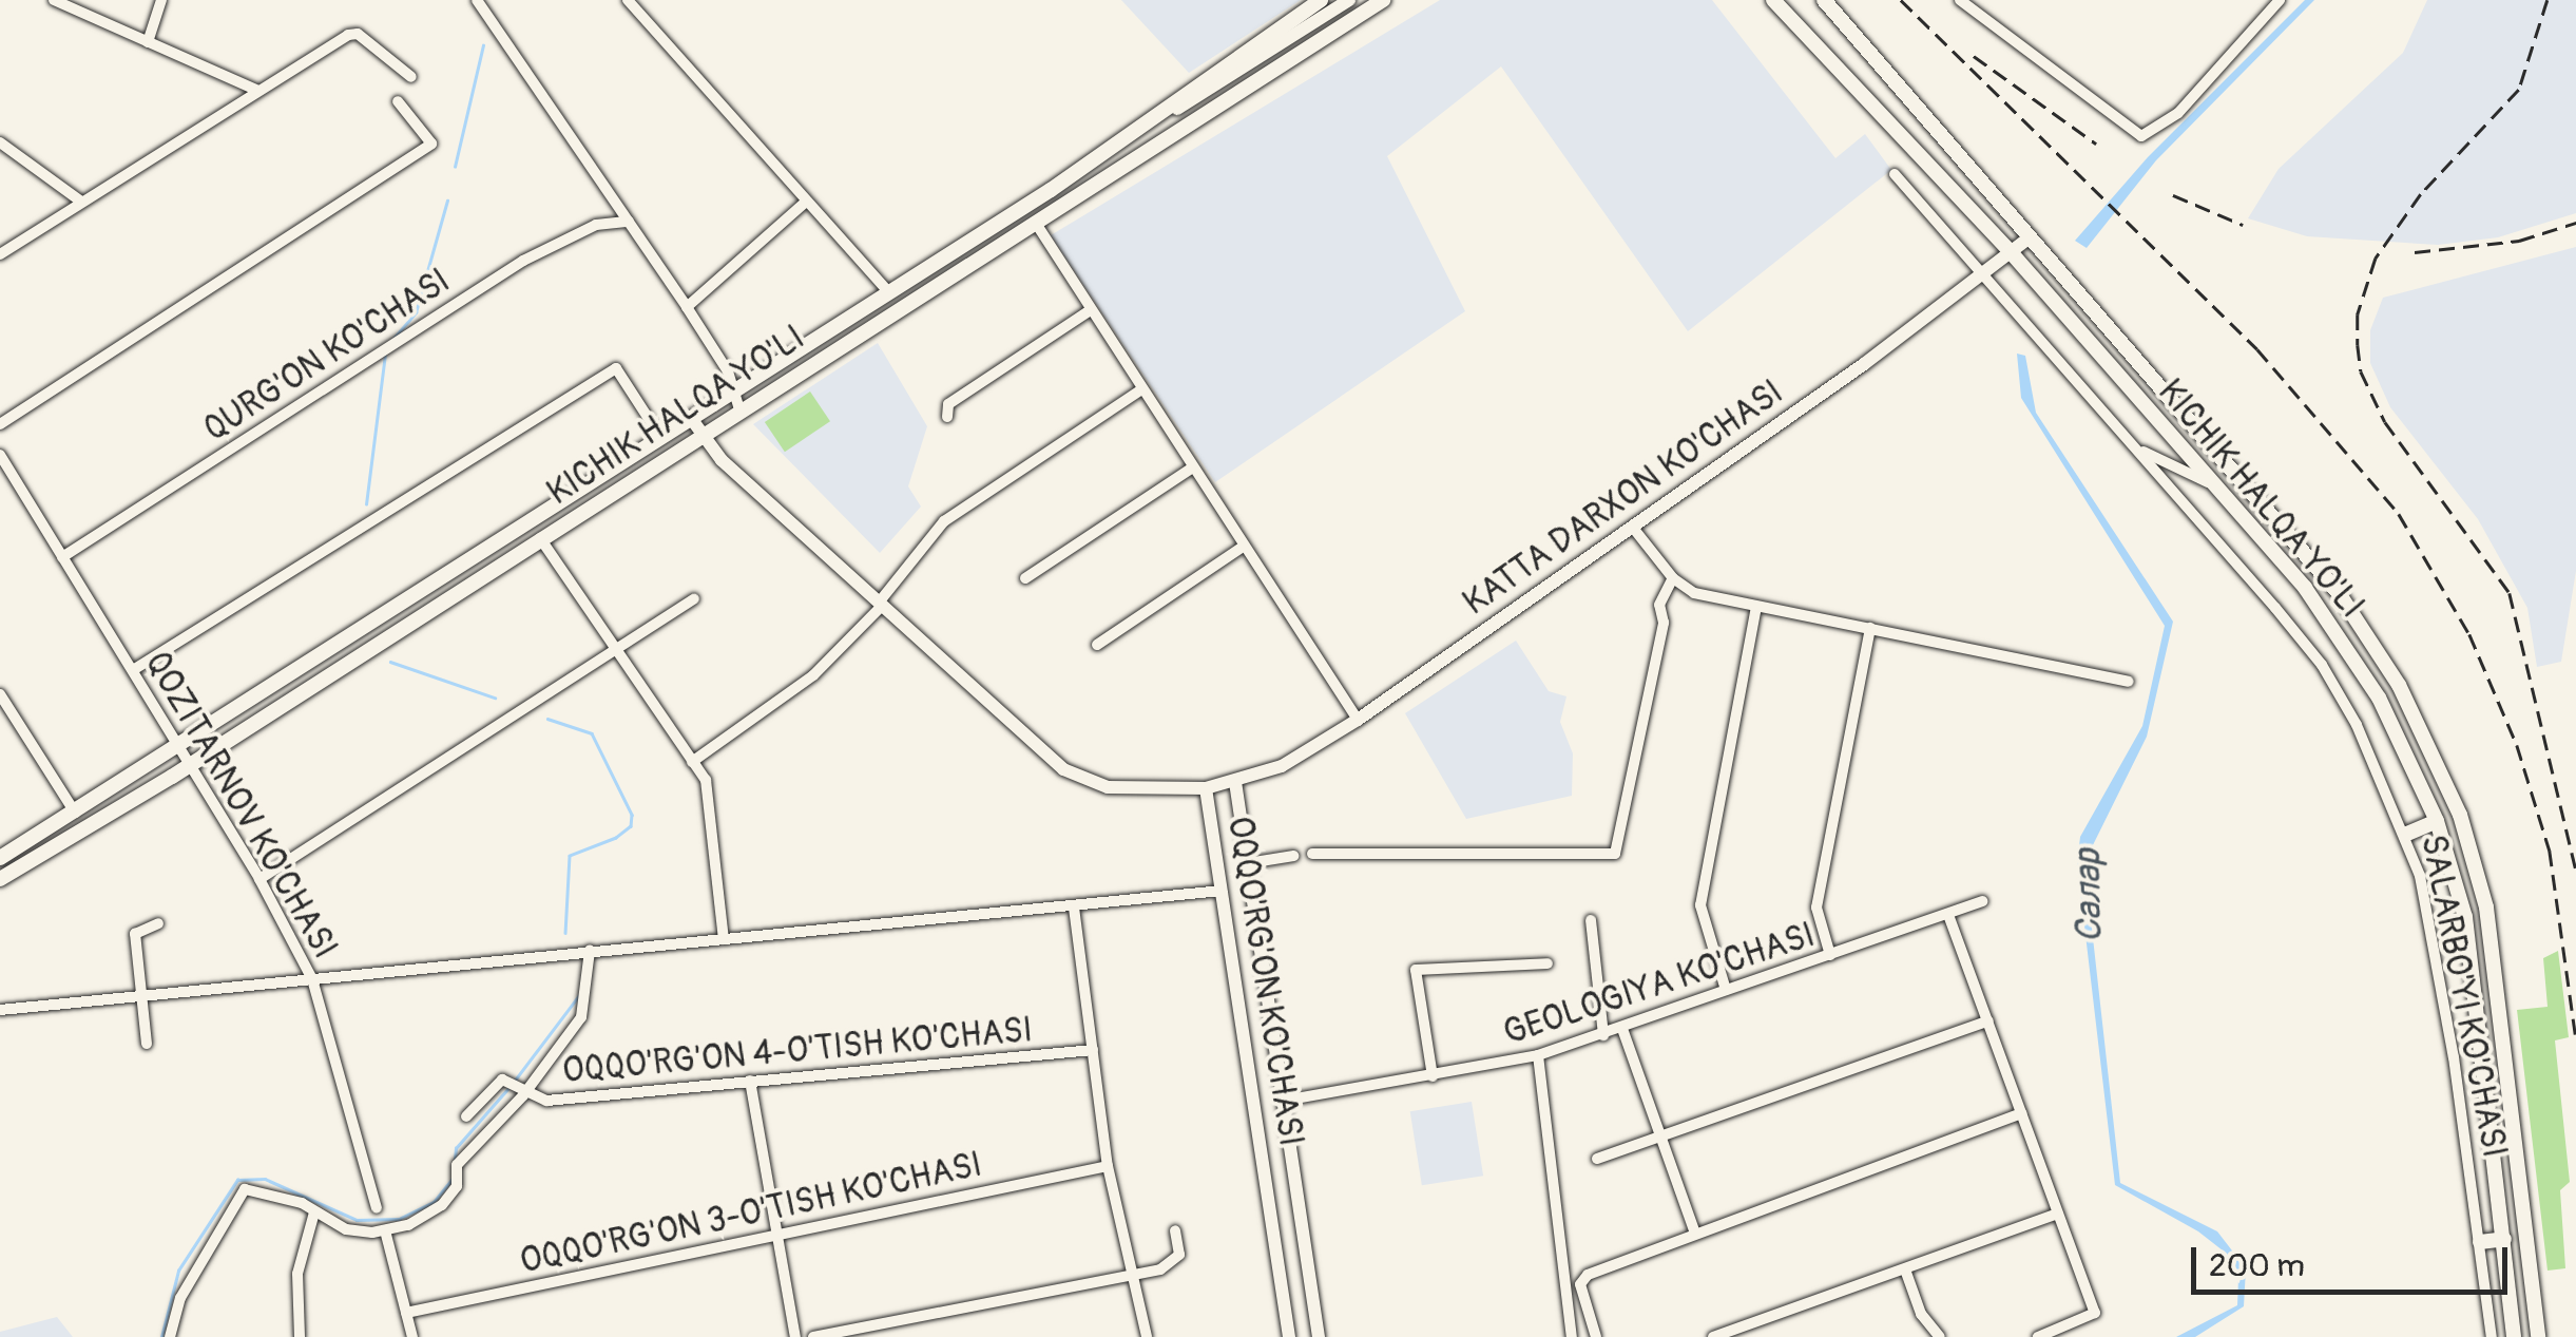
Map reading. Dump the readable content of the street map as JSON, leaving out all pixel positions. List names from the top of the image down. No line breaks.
{"streets":{"highway":["KICHIK HALQA YO'LI"],"main road":["KATTA DARXON KO'CHASI","OQQO'RG'ON KO'CHASI"],"street":["QURG'ON KO'CHASI","QOZITARNOV KO'CHASI","GEOLOGIYA KO'CHASI","SALARBO'YI KO'CHASI","OQQO'RG'ON 4-O'TISH KO'CHASI","OQQO'RG'ON 3-O'TISH KO'CHASI"]},"crossings":[["QURG'ON KO'CHASI","QOZITARNOV KO'CHASI"],["KICHIK HALQA YO'LI","KATTA DARXON KO'CHASI"],["KICHIK HALQA YO'LI","QOZITARNOV KO'CHASI"],["KICHIK HALQA YO'LI","OQQO'RG'ON KO'CHASI"],["KATTA DARXON KO'CHASI","OQQO'RG'ON KO'CHASI"],["KATTA DARXON KO'CHASI","SALARBO'YI KO'CHASI"],["OQQO'RG'ON KO'CHASI","GEOLOGIYA KO'CHASI"]],"water":["Салар"],"scale_bar":"200 m"}
